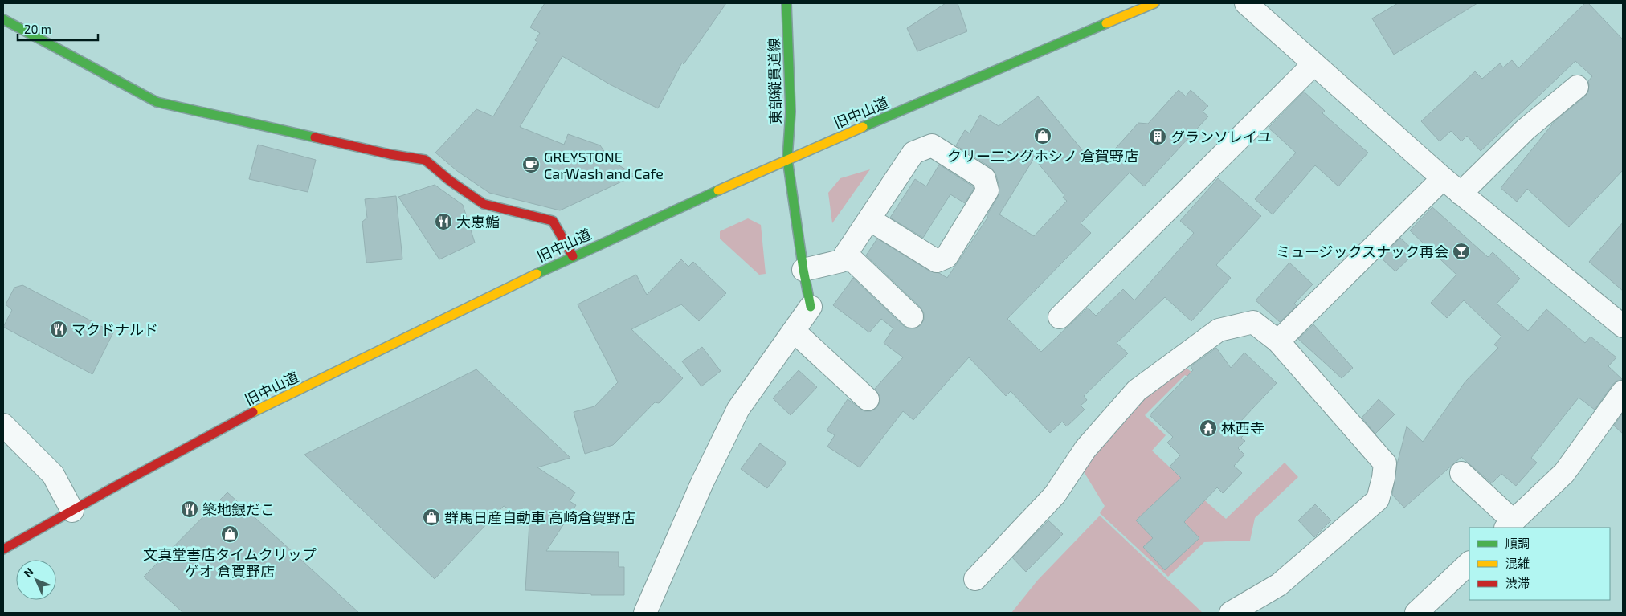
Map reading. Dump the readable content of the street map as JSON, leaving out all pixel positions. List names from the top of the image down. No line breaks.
{"streets":{"main road":["東部縦貫道線","旧中山道"]},"crossings":[["東部縦貫道線","旧中山道"]],"places":{"shop":["クリー二ングホシノ 倉賀野店","群馬日産自動車 高崎倉賀野店","文真堂書店タイムクリップ ゲオ 倉賀野店"],"building":["グランソレイユ"],"cafe":["GREYSTONE CarWash and Cafe"],"restaurant":["大恵鮨","マクドナルド","築地銀だこ"],"bar":["ミュージックスナック再会"],"temple":["林西寺"]},"legend":["順調","混雑","渋滞"],"scale_bar":"20 m","north":"top left"}
